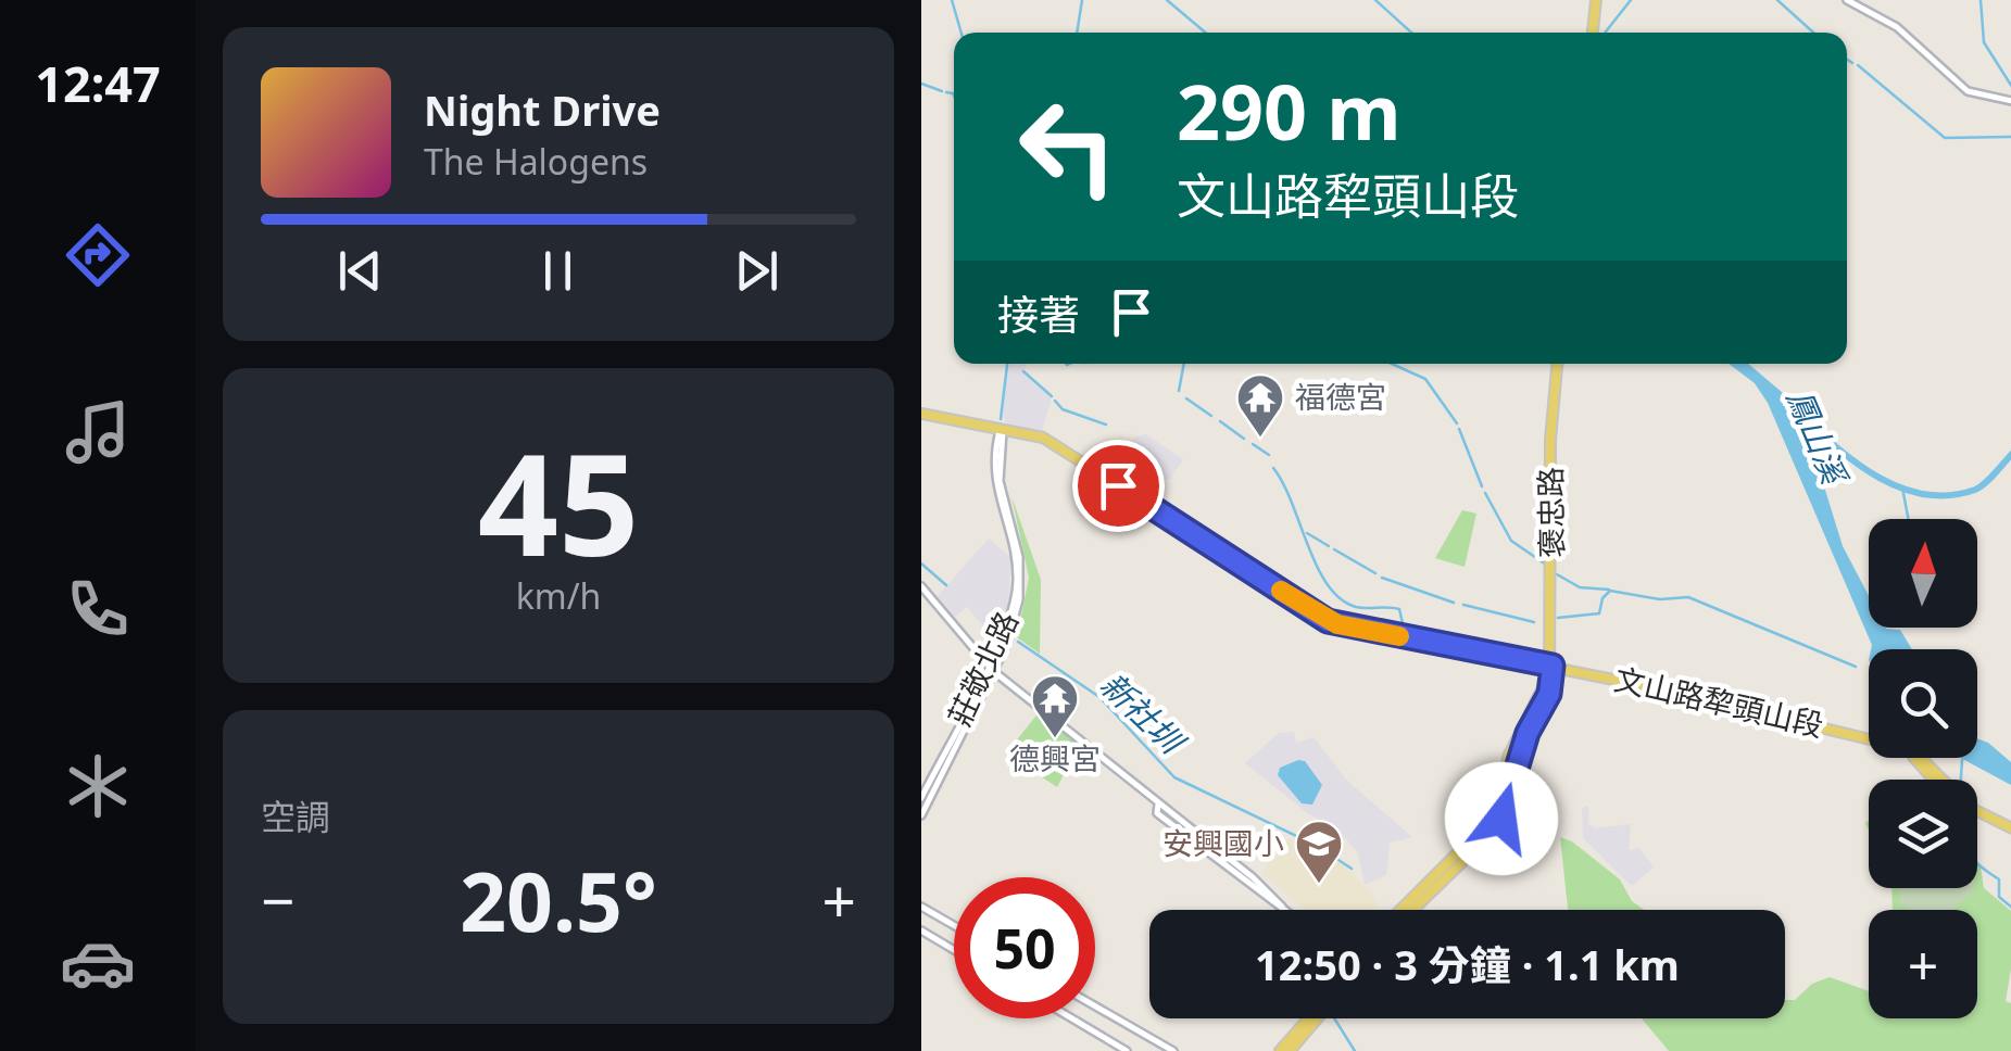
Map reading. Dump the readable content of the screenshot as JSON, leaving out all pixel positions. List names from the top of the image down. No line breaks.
{"streets":{"main road":["褒忠路","文山路犂頭山段"],"street":["莊敬北路"]},"crossings":[["褒忠路","文山路犂頭山段"],["莊敬北路","文山路犂頭山段"]],"water":["鳳山溪","新社圳"],"places":{"temple":["福德宮","德興宮"],"school or university":["安興國小"]},"north":"top","page":{"tabs":"12:47","turn":["290 m","文山路犂頭山段"],"song":["Night Drive","The Halogens"],"then":"接著","tile":[["45","km/h"],"空調"],"map_buttons":"+","heat":["−","20.5°","+"],"limit":"50","trip":"12:50 · 3 分鐘 · 1.1 km"}}
